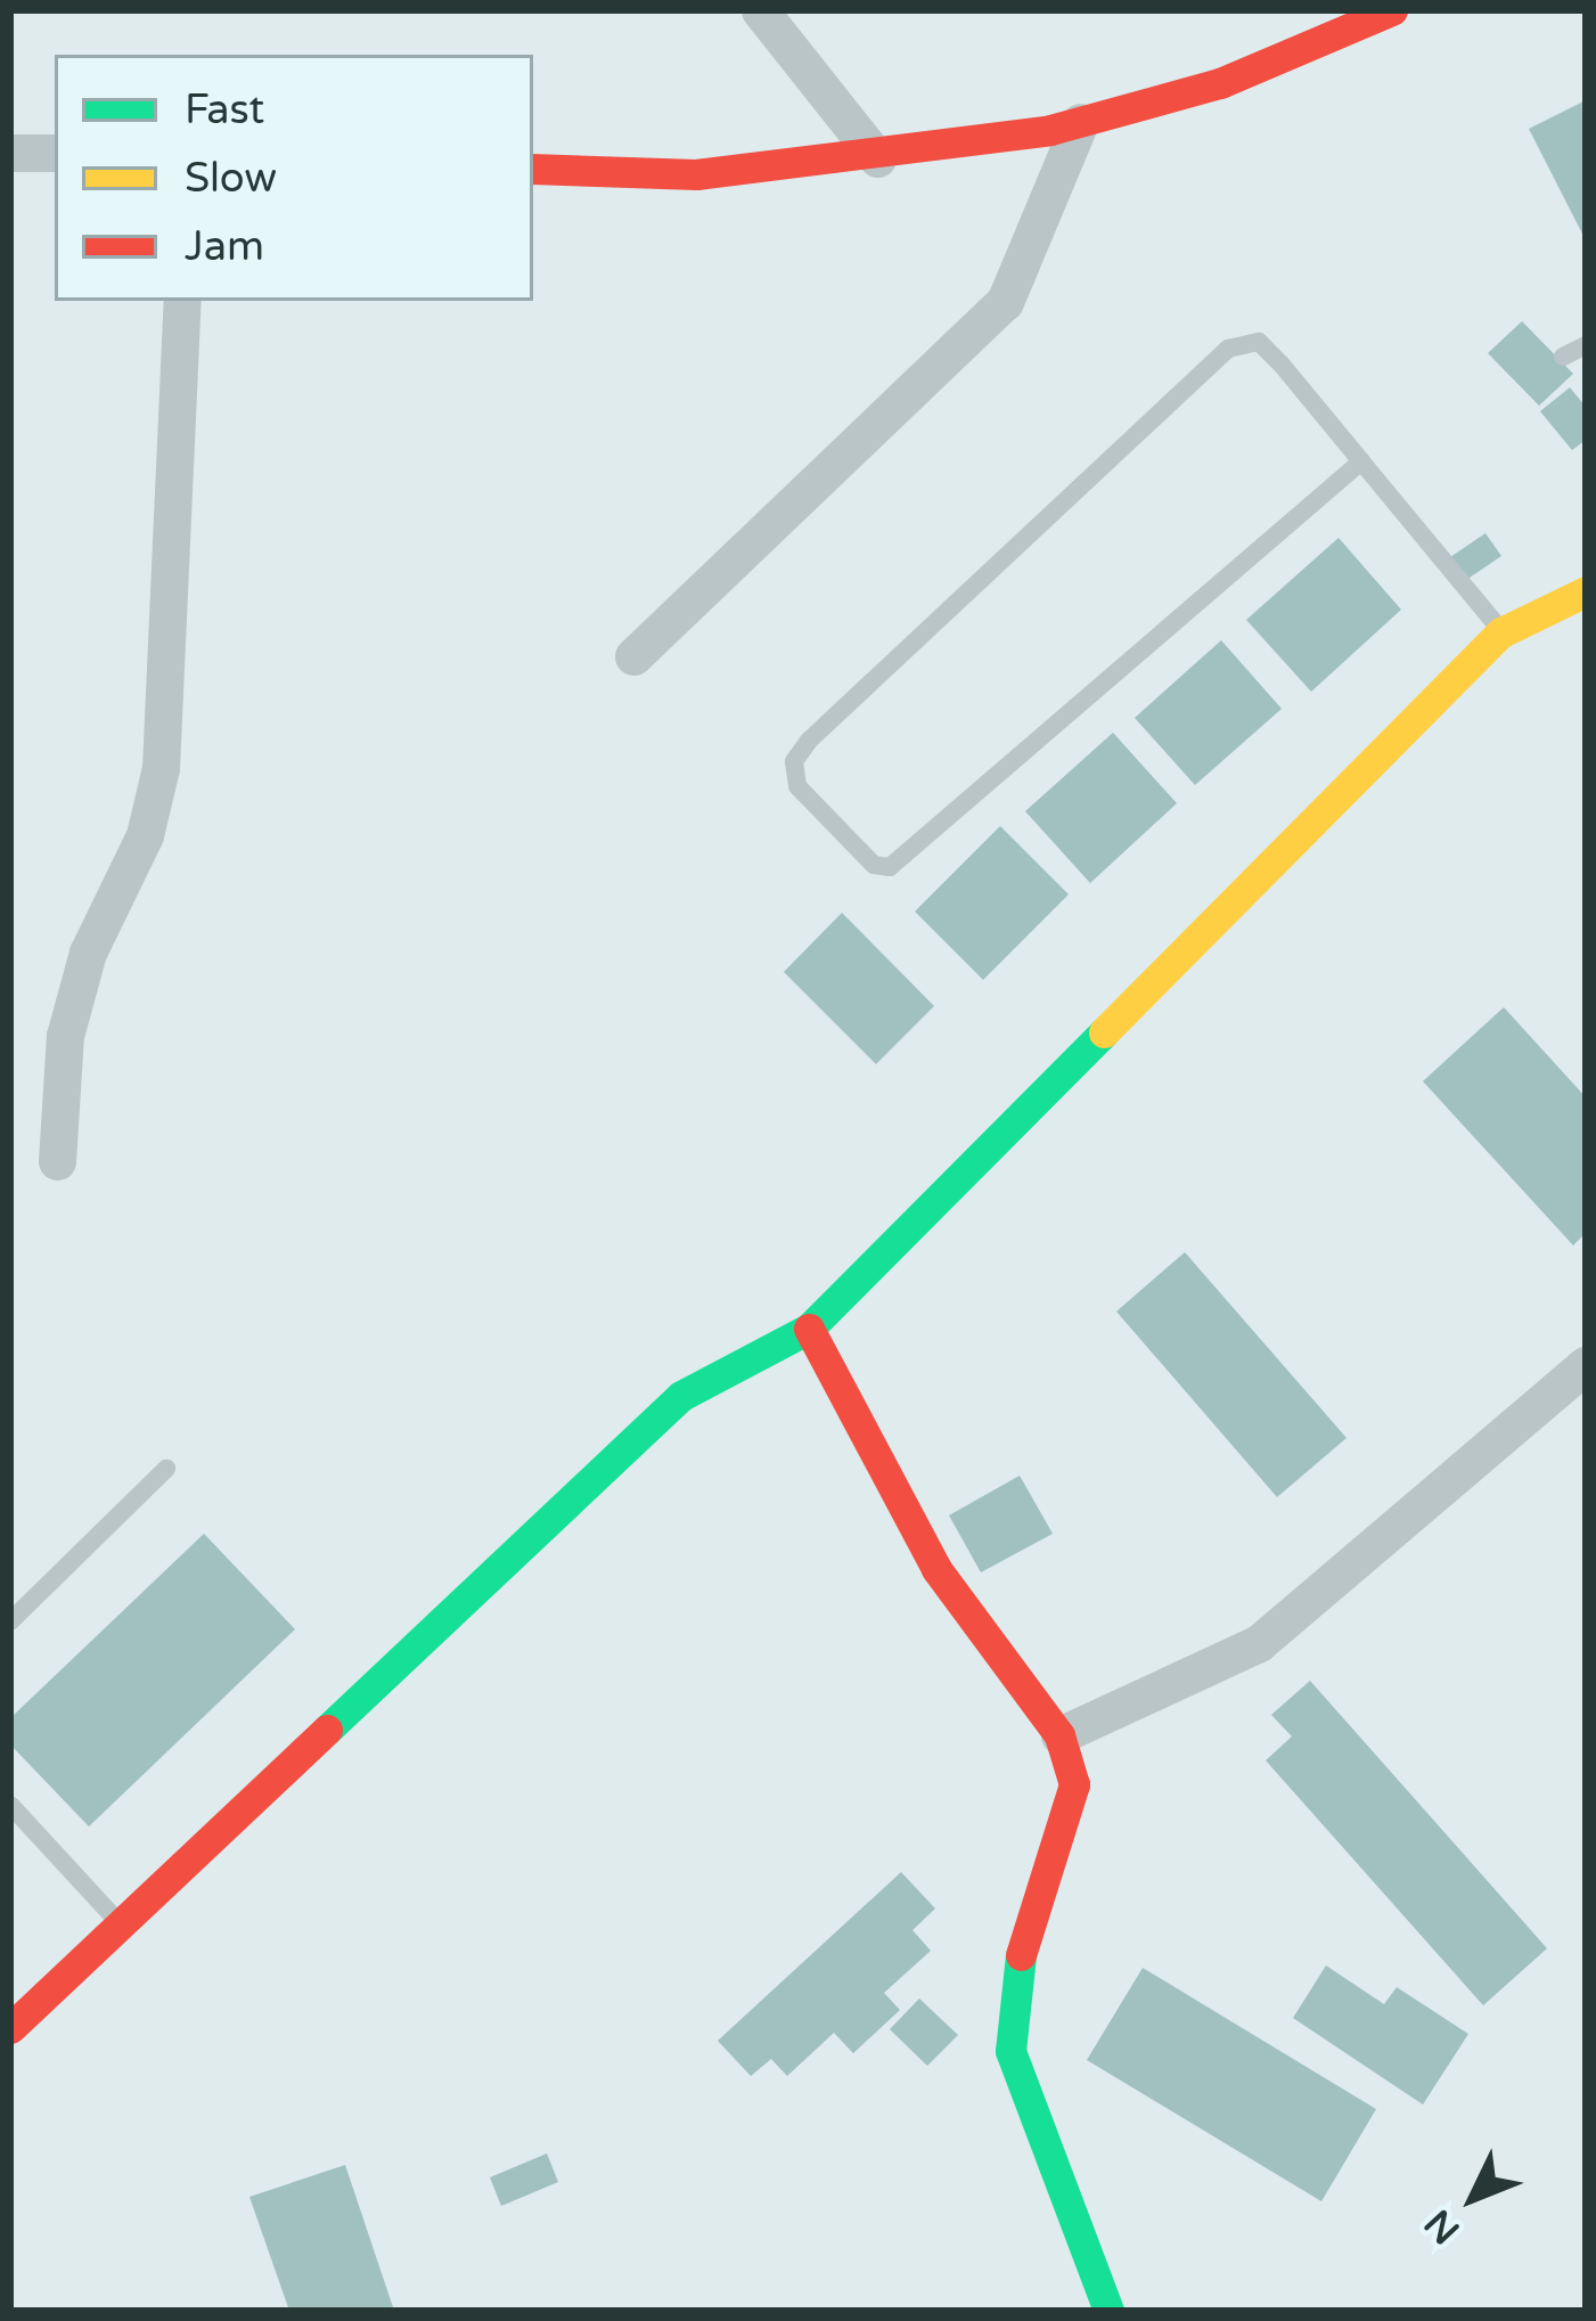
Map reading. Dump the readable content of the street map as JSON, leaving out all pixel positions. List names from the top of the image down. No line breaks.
{"legend":["Fast","Slow","Jam"],"north":"bottom left"}
